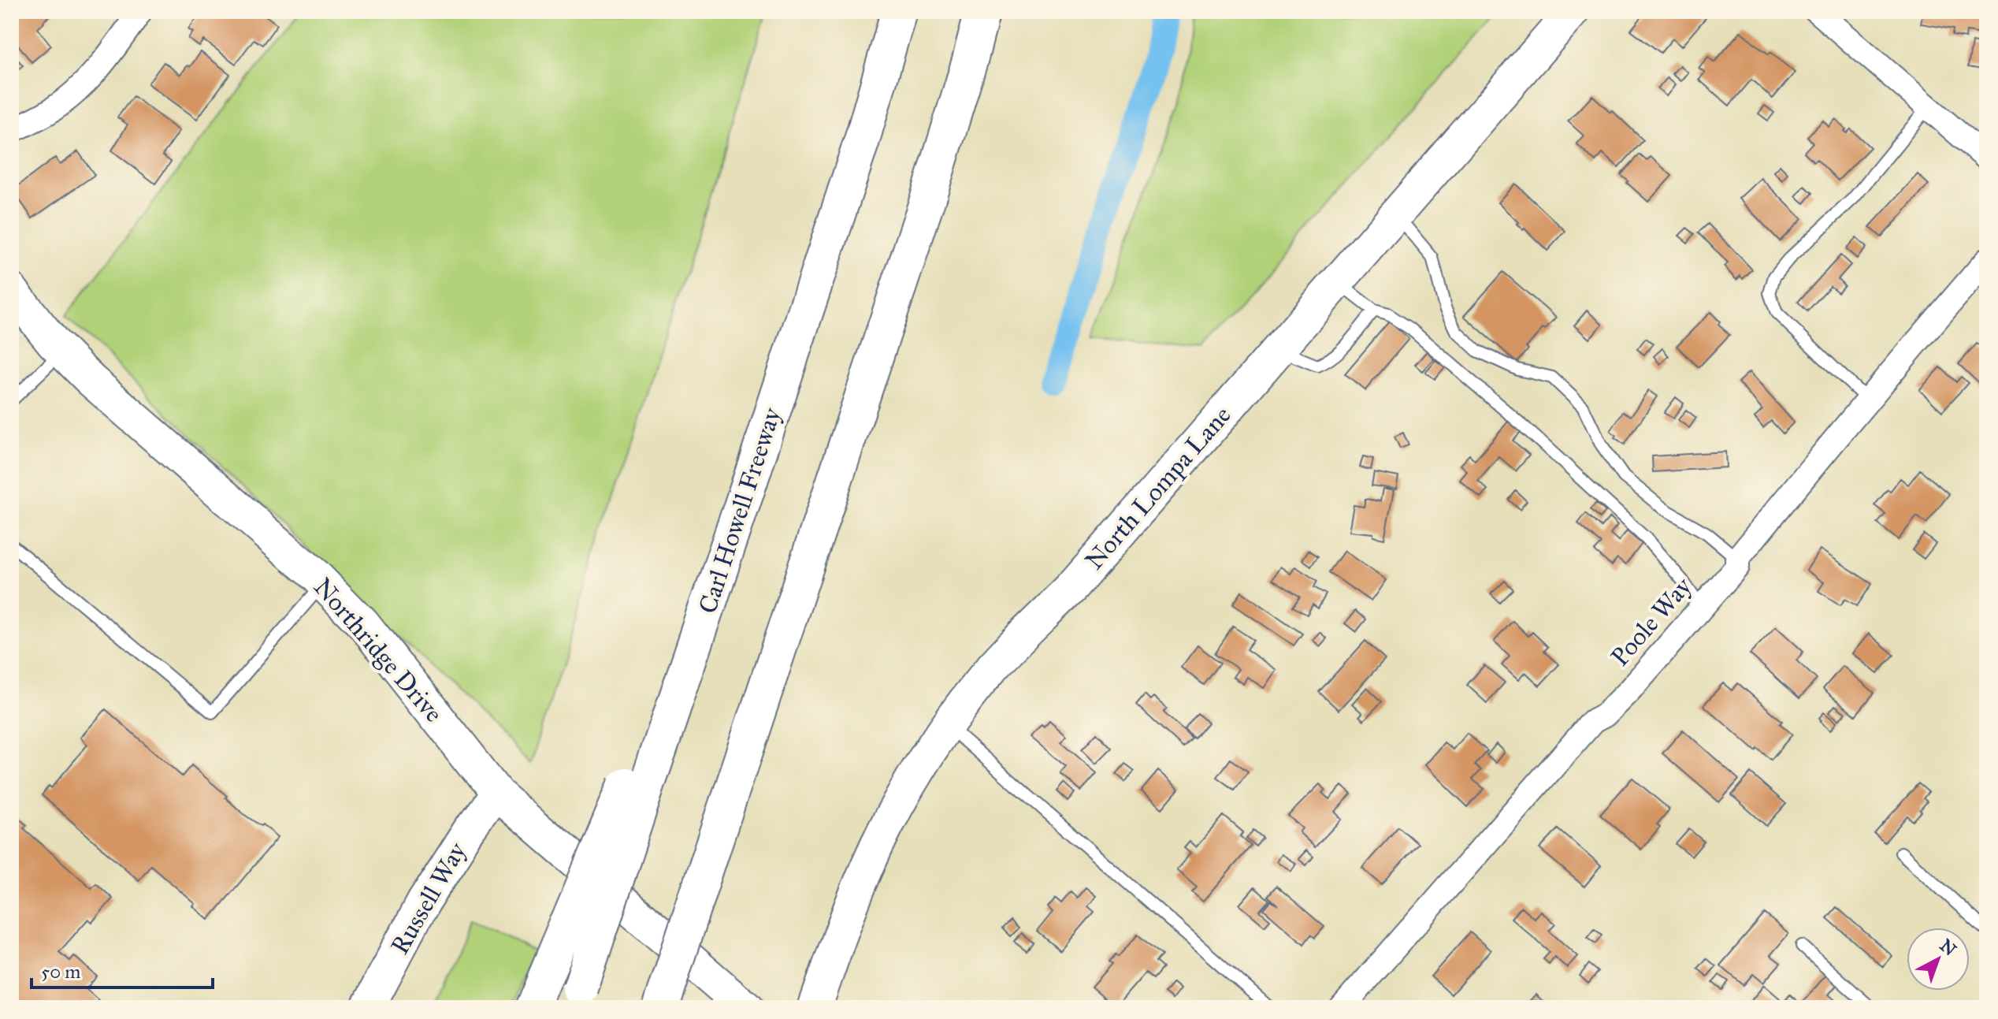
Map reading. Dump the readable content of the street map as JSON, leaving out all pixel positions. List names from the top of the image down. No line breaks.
{"streets":{"highway":["Carl Howell Freeway"],"street":["North Lompa Lane","Poole Way","Northridge Drive","Russell Way"]},"crossings":[["Northridge Drive","Russell Way"]],"scale_bar":"50 m","north":"top right"}
